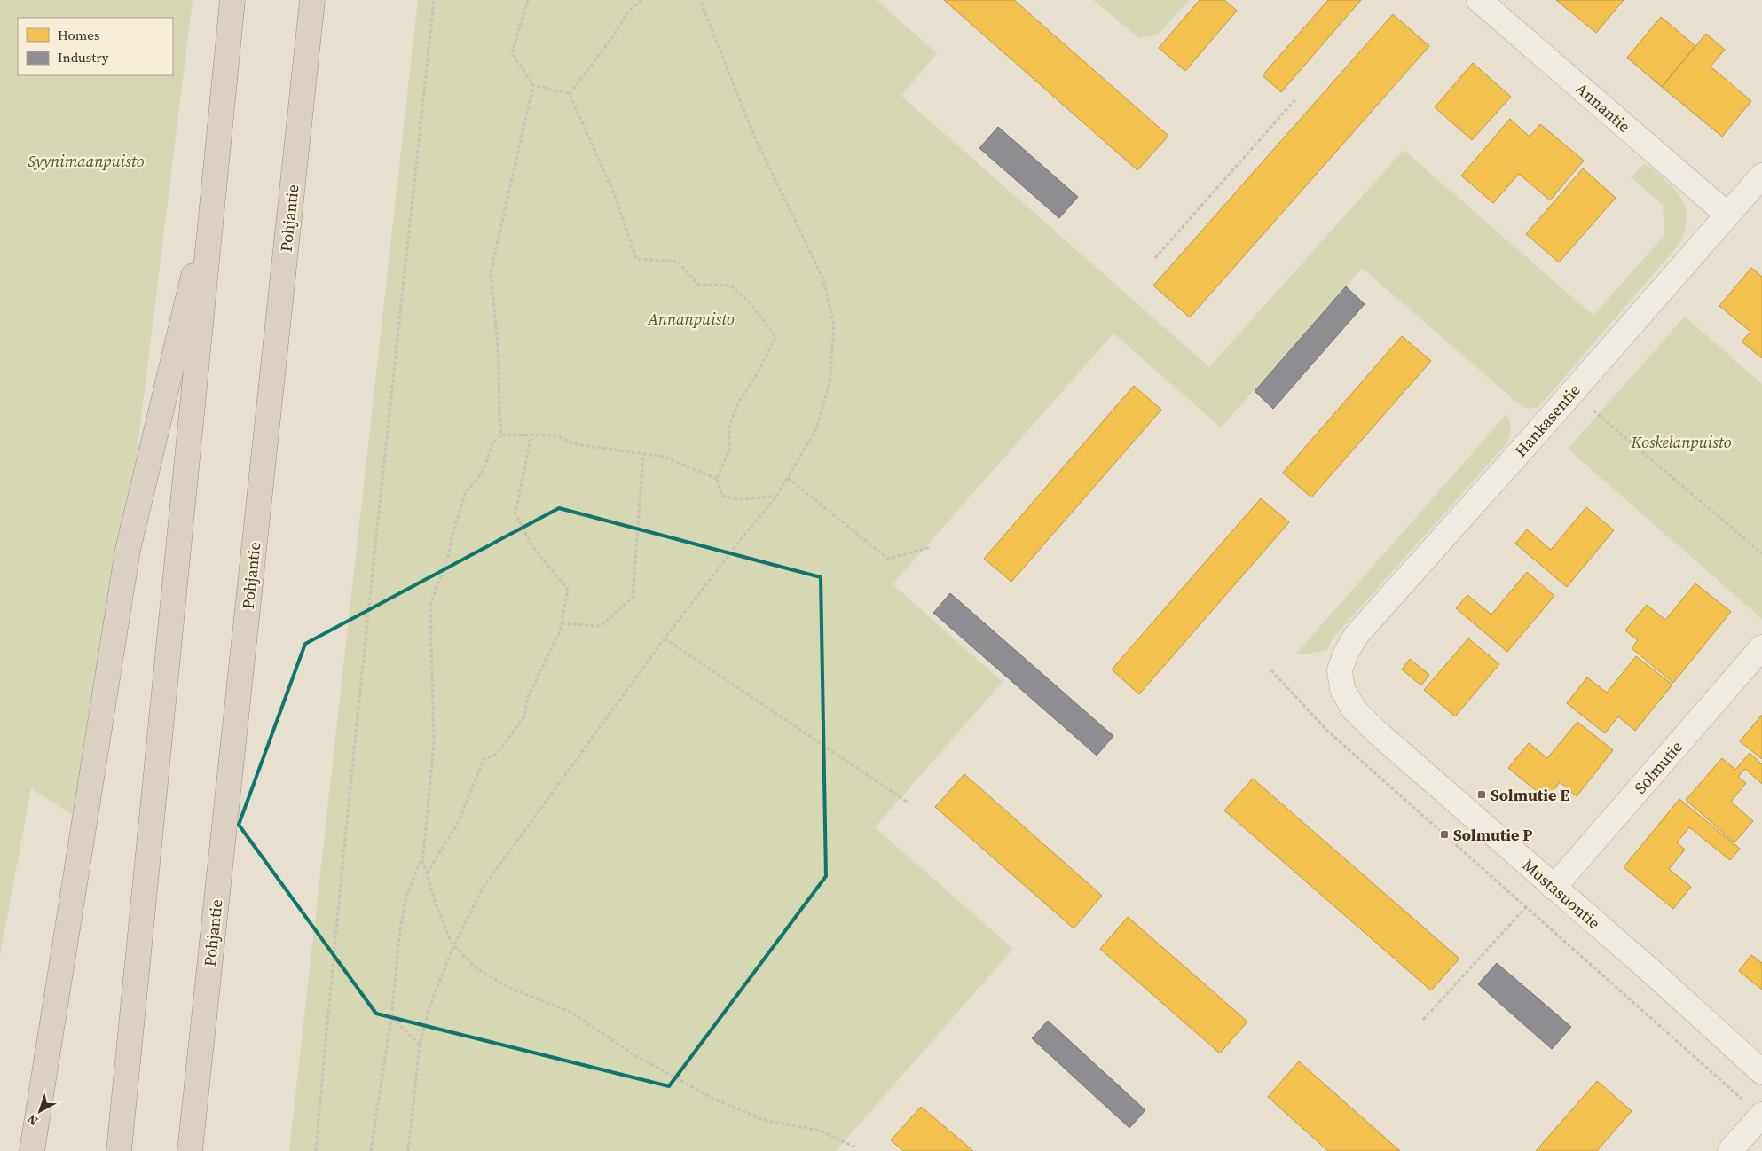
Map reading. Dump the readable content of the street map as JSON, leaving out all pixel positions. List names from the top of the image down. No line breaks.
{"streets":{"highway":["Pohjantie"],"street":["Annantie","Hankasentie","Solmutie","Mustasuontie"]},"crossings":[["Annantie","Hankasentie"],["Hankasentie","Mustasuontie"],["Solmutie","Mustasuontie"]],"parks":["Syynimaanpuisto","Annanpuisto","Koskelanpuisto"],"places":{"transit":["Solmutie E","Solmutie P"]},"legend":["Homes","Industry"],"north":"bottom left"}
